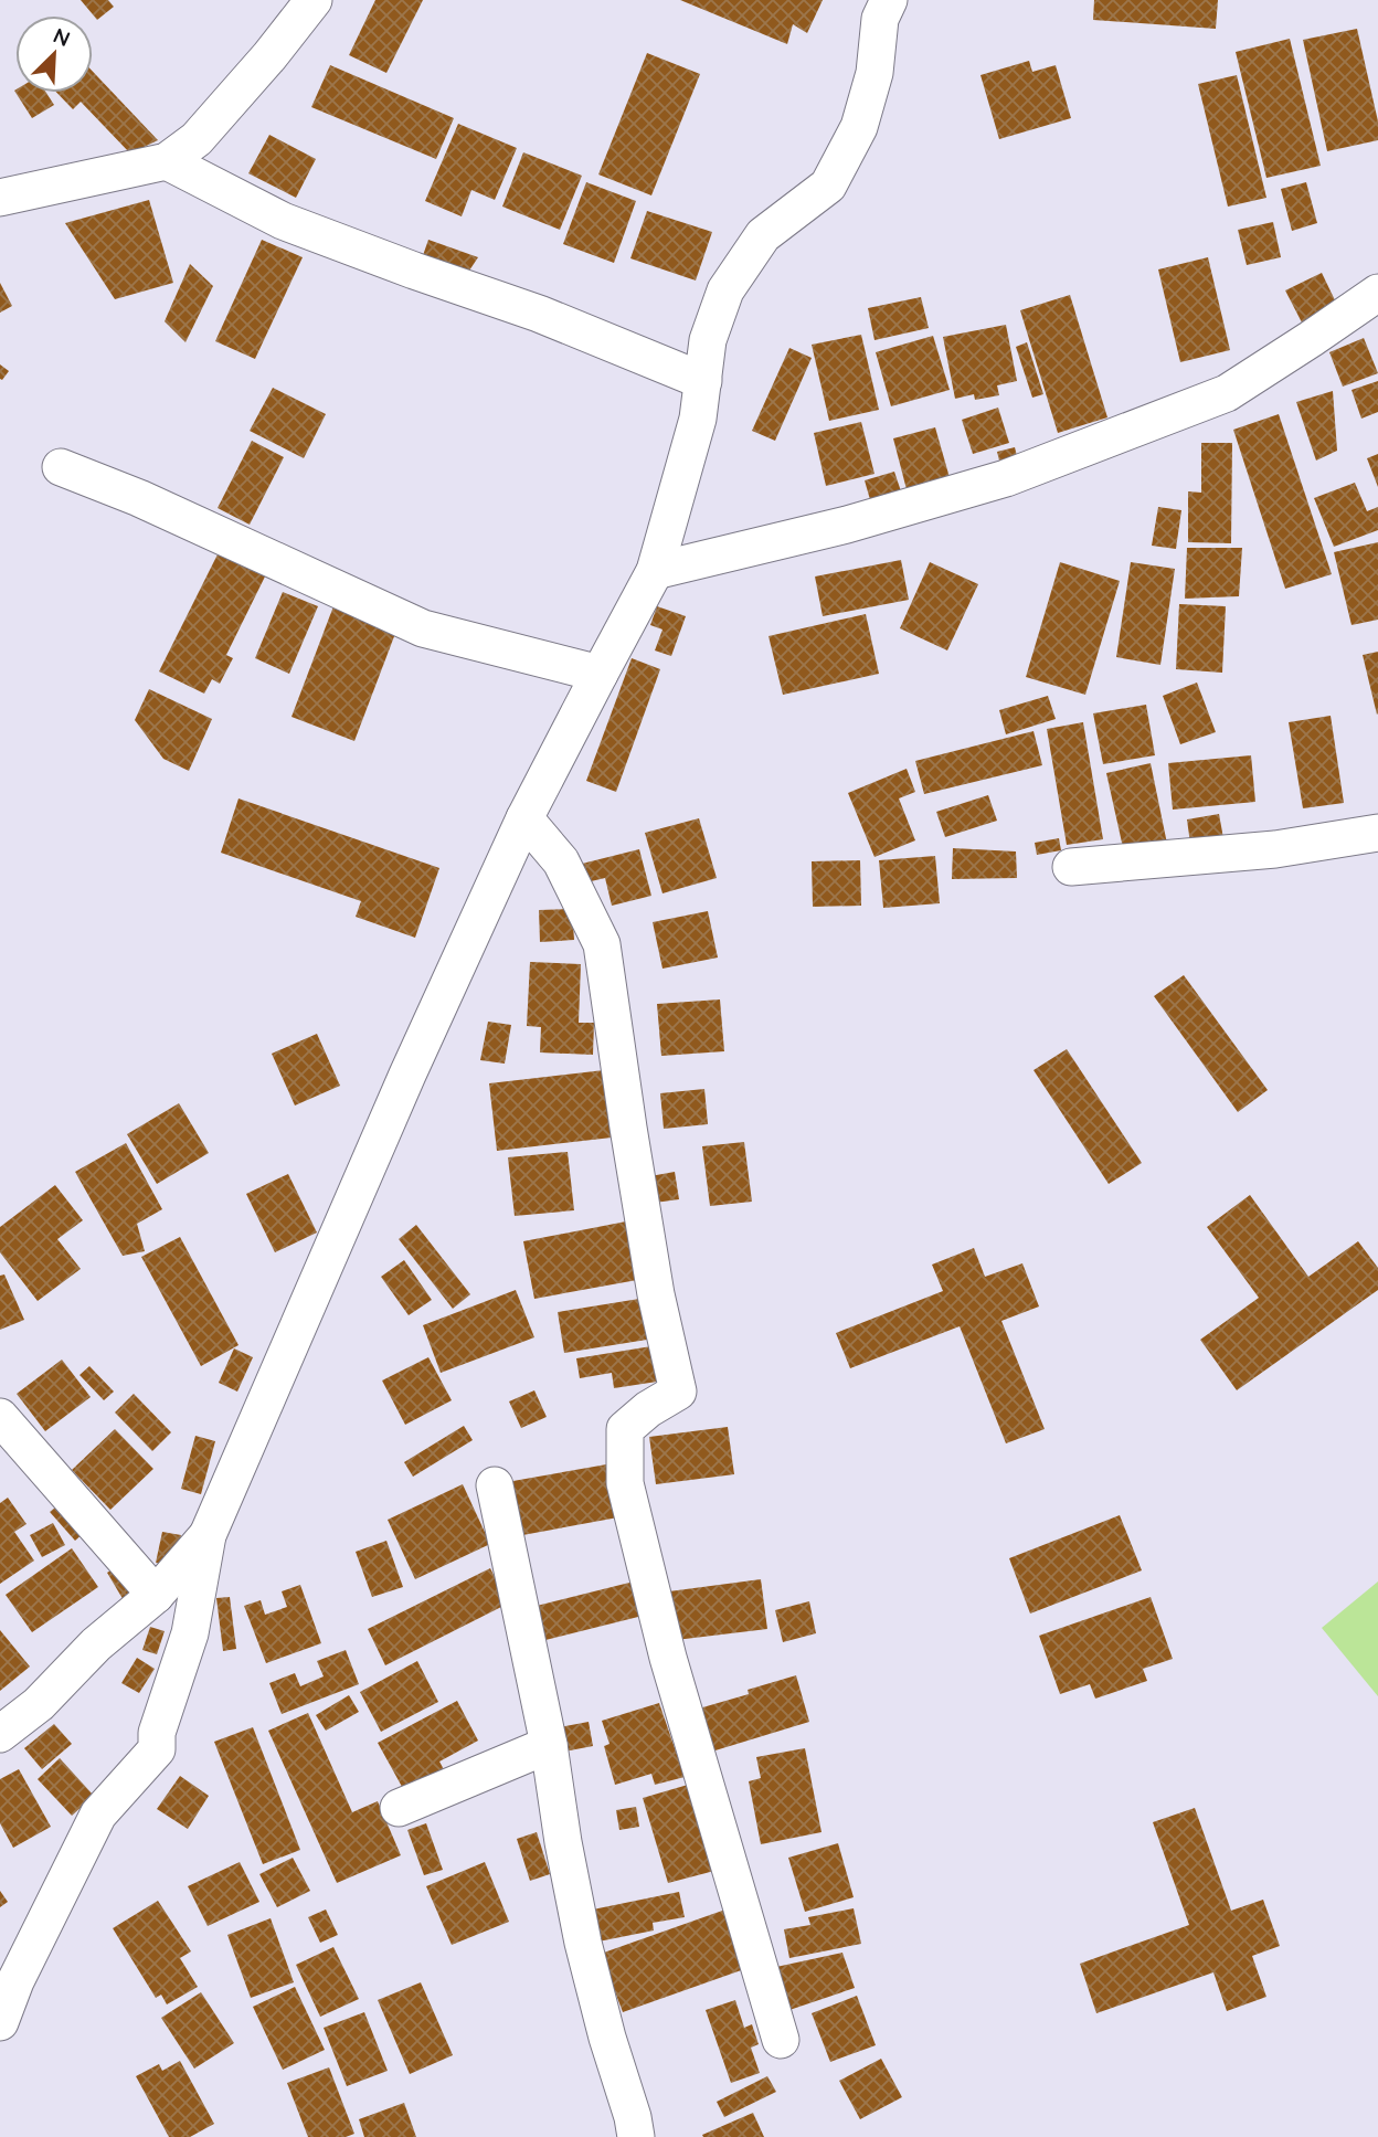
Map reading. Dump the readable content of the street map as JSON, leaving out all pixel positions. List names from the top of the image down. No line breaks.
{"north":"top right"}
